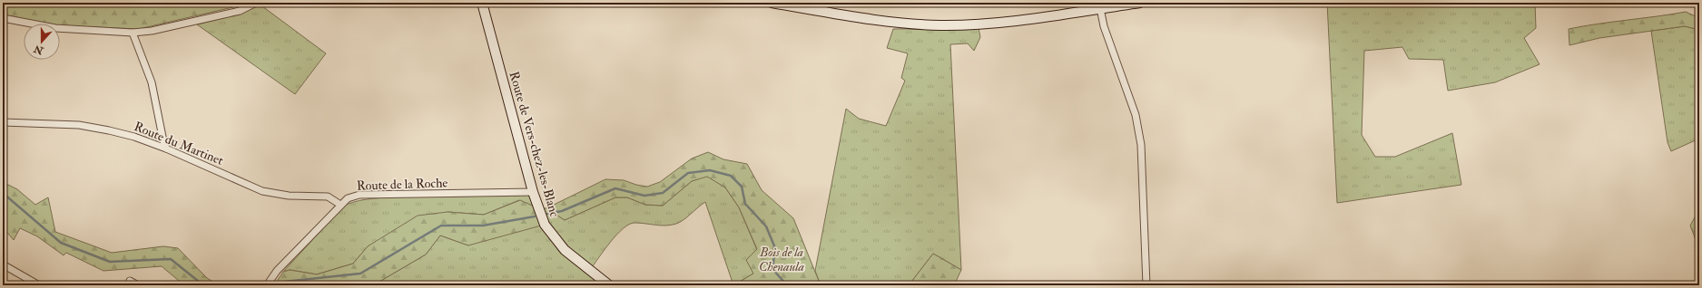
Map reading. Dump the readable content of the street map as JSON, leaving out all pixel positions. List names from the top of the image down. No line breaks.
{"streets":{"main road":["Route de Vers-chez-les-Blanc"],"street":["Route du Martinet","Route de la Roche"]},"crossings":[["Route du Martinet","Route de la Roche"],["Route de Vers-chez-les-Blanc","Route de la Roche"]],"parks":["Bois de la Chenaula"],"north":"bottom"}
